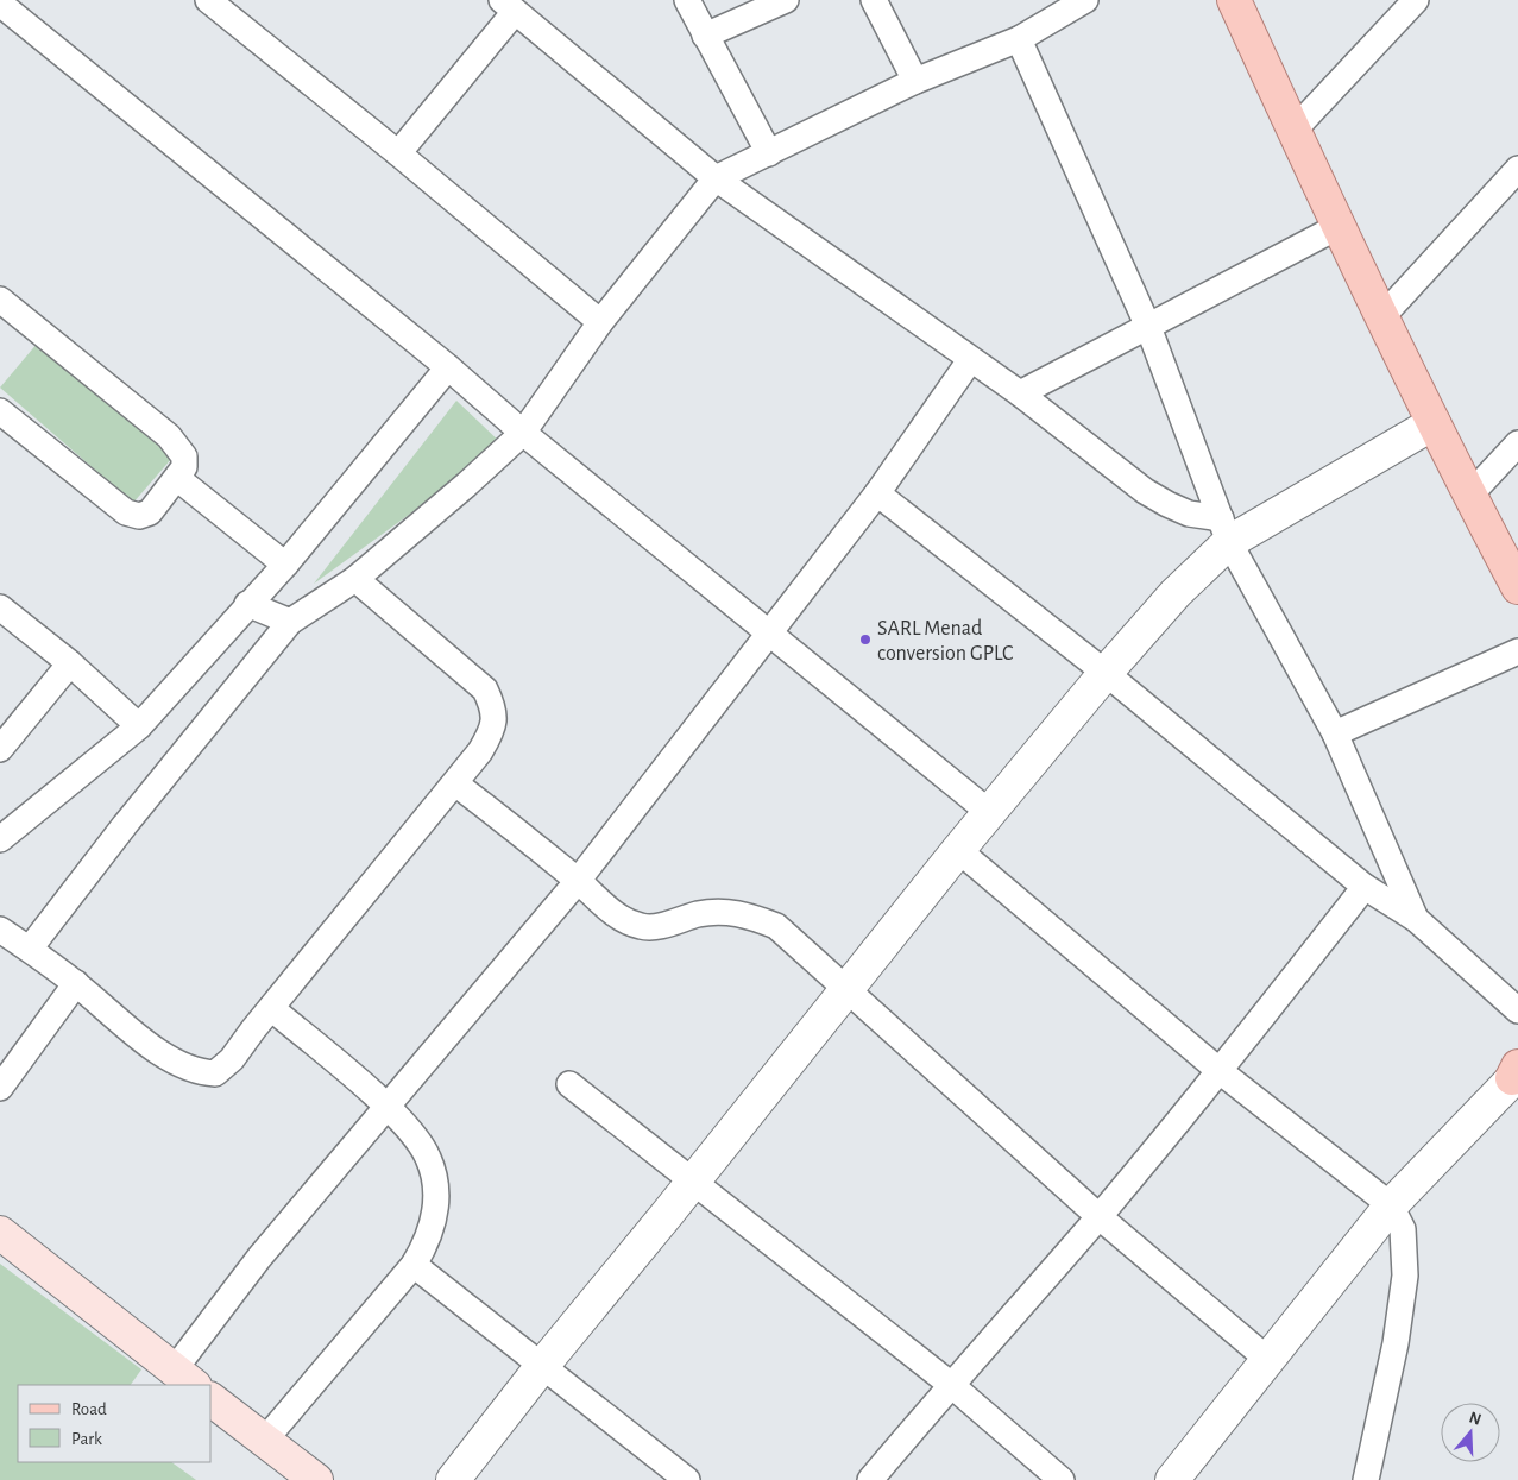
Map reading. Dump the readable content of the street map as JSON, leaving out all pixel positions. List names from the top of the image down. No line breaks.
{"places":["SARL Menad conversion GPLC"],"legend":["Road","Park"],"north":"top"}
